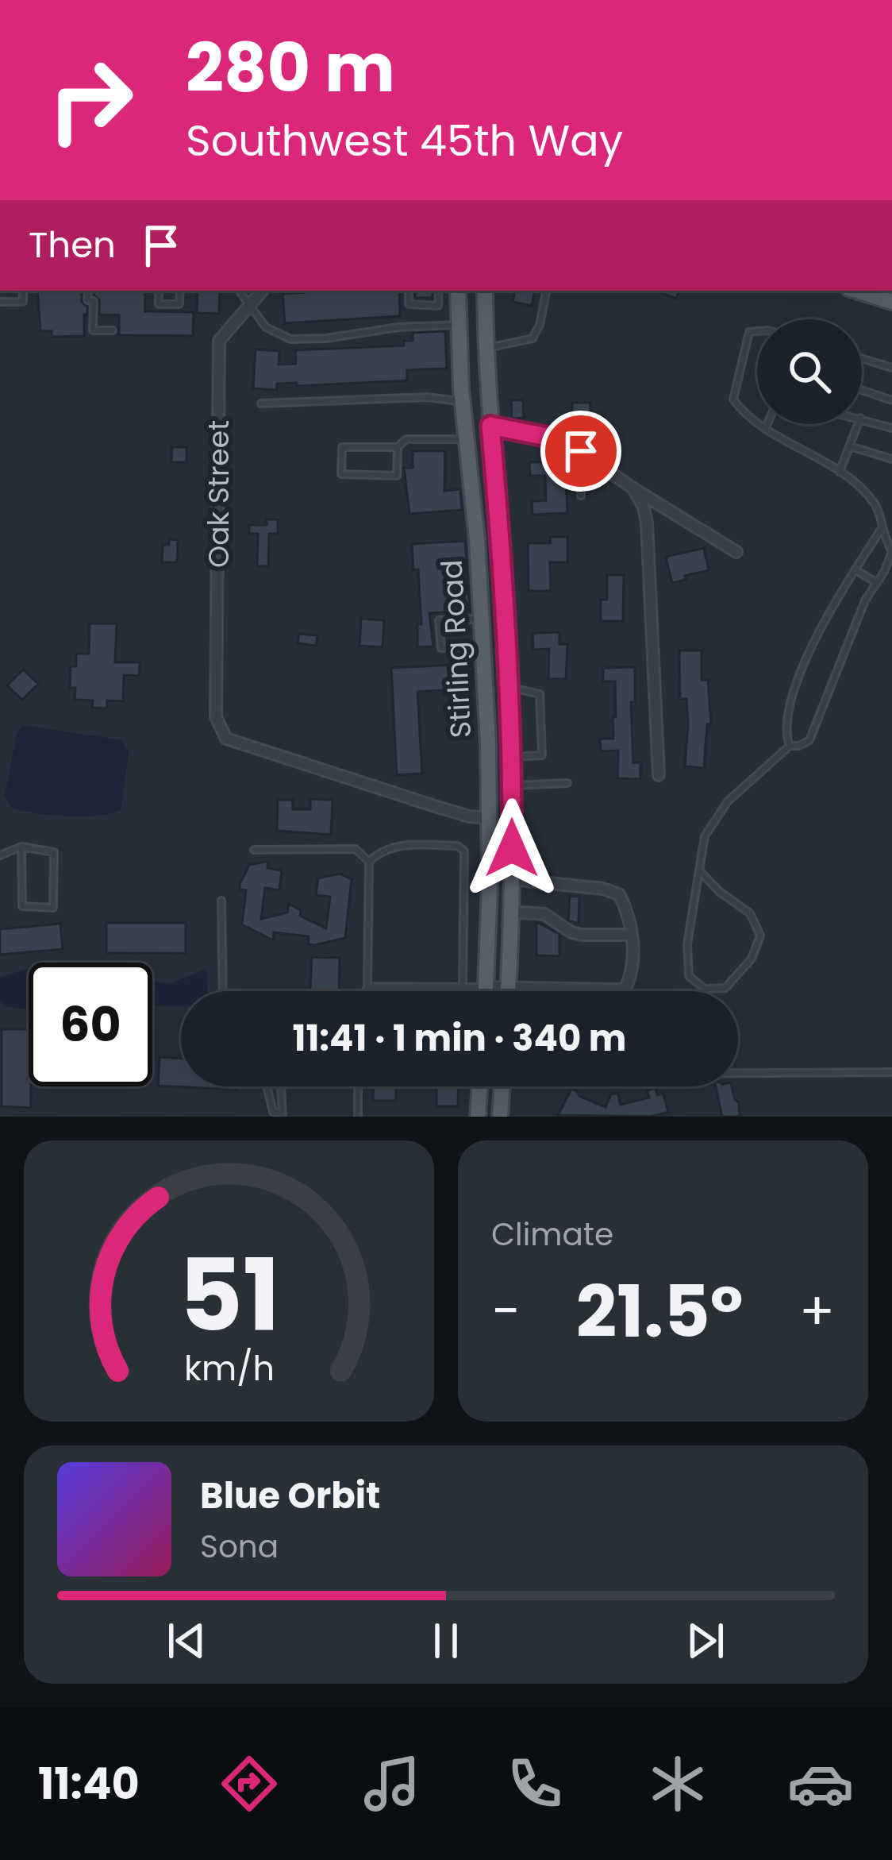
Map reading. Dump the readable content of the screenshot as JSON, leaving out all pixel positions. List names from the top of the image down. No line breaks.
{"streets":{"main road":["Stirling Road"],"street":["Oak Street"]},"crossings":[["Oak Street","Stirling Road"]],"page":{"turn":["280 m","Southwest 45th Way"],"then":"Then","limit":"60","trip":"11:41 · 1 min · 340 m","tile":"Climate","heat":["−","21.5°","+"],"song":["Blue Orbit","Sona"],"tabs":"11:40","gauge":["51","km/h"]}}
